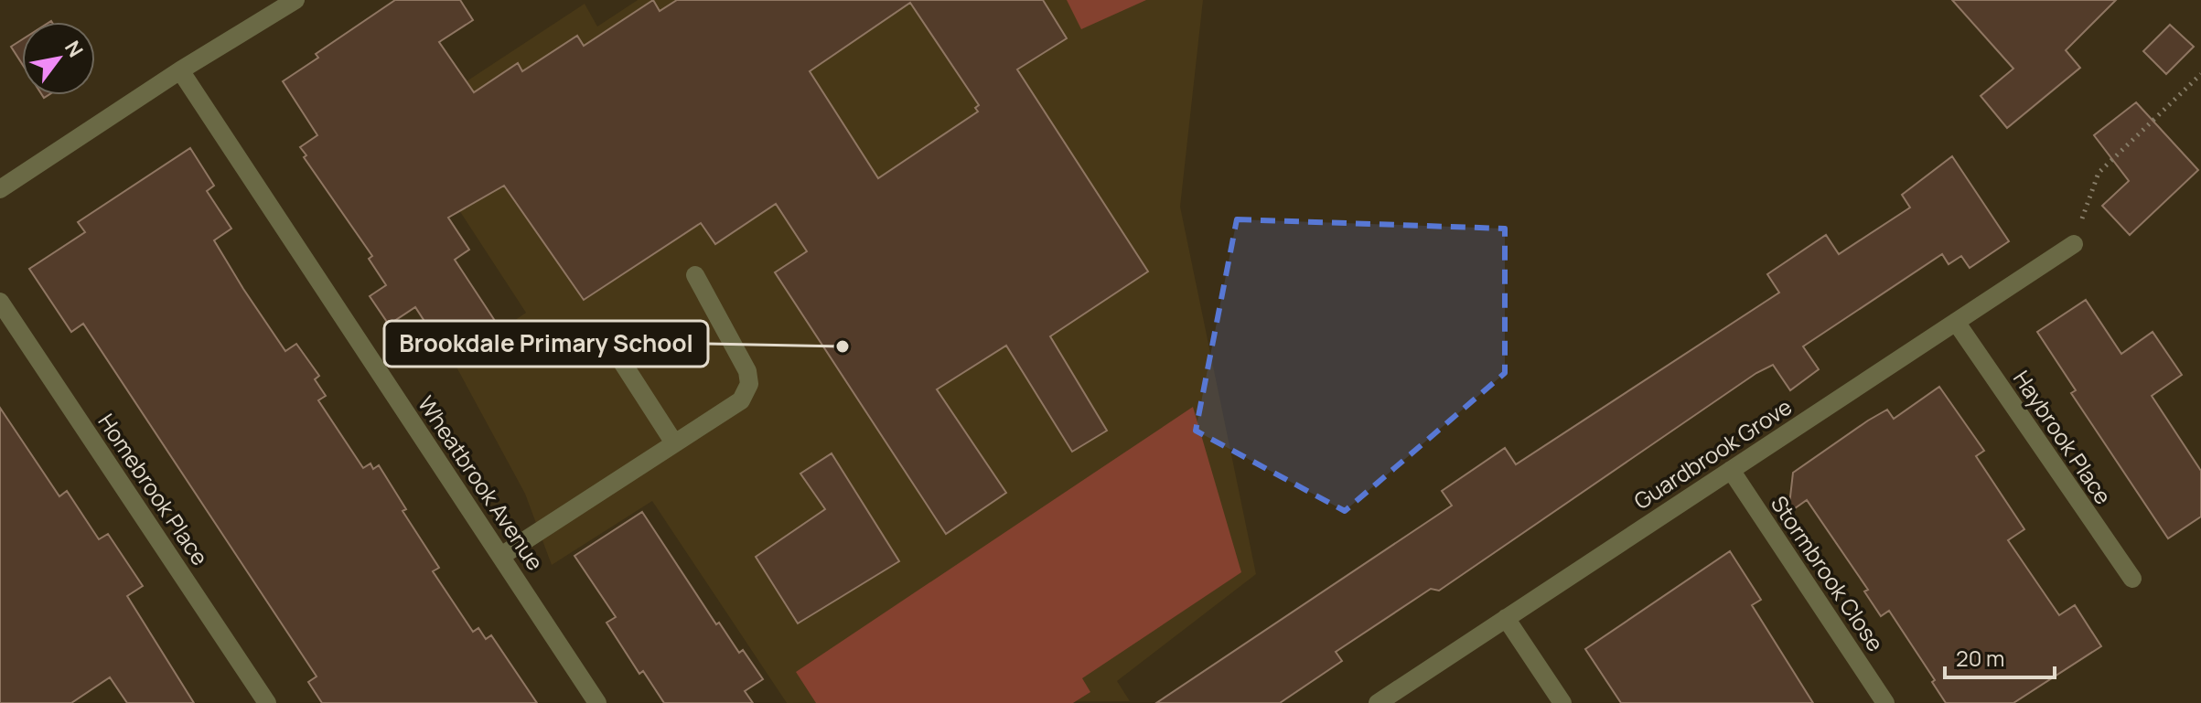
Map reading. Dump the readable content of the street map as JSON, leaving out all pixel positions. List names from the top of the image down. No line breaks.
{"streets":{"street":["Haybrook Place","Guardbrook Grove","Wheatbrook Avenue","Homebrook Place","Stormbrook Close"]},"crossings":[["Haybrook Place","Guardbrook Grove"],["Guardbrook Grove","Stormbrook Close"]],"places":["Brookdale Primary School"],"scale_bar":"20 m","north":"top right"}
